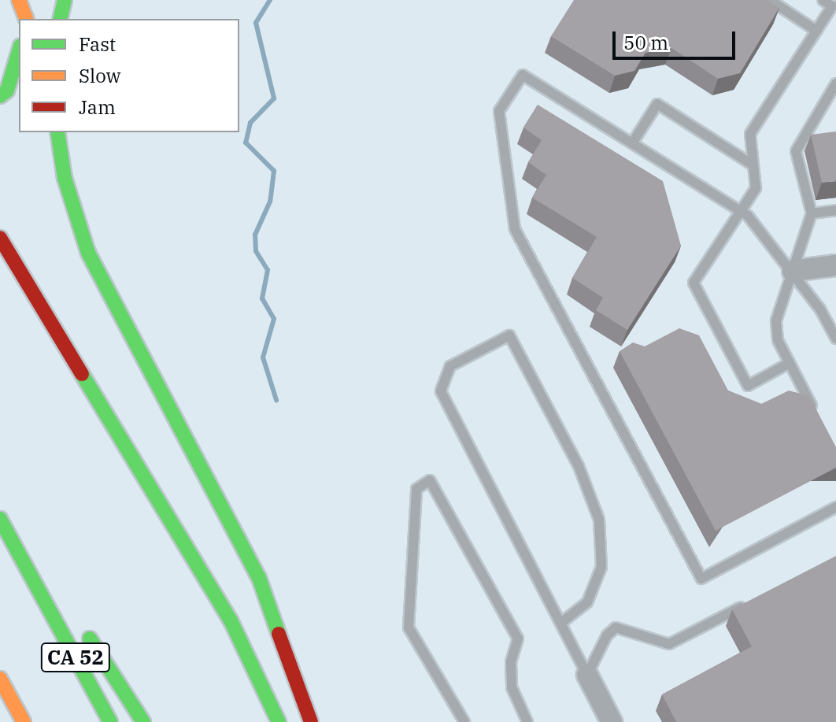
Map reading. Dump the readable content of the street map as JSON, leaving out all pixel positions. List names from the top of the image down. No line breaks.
{"streets":{"highway":["CA 52"]},"legend":["Fast","Slow","Jam"],"scale_bar":"50 m"}
